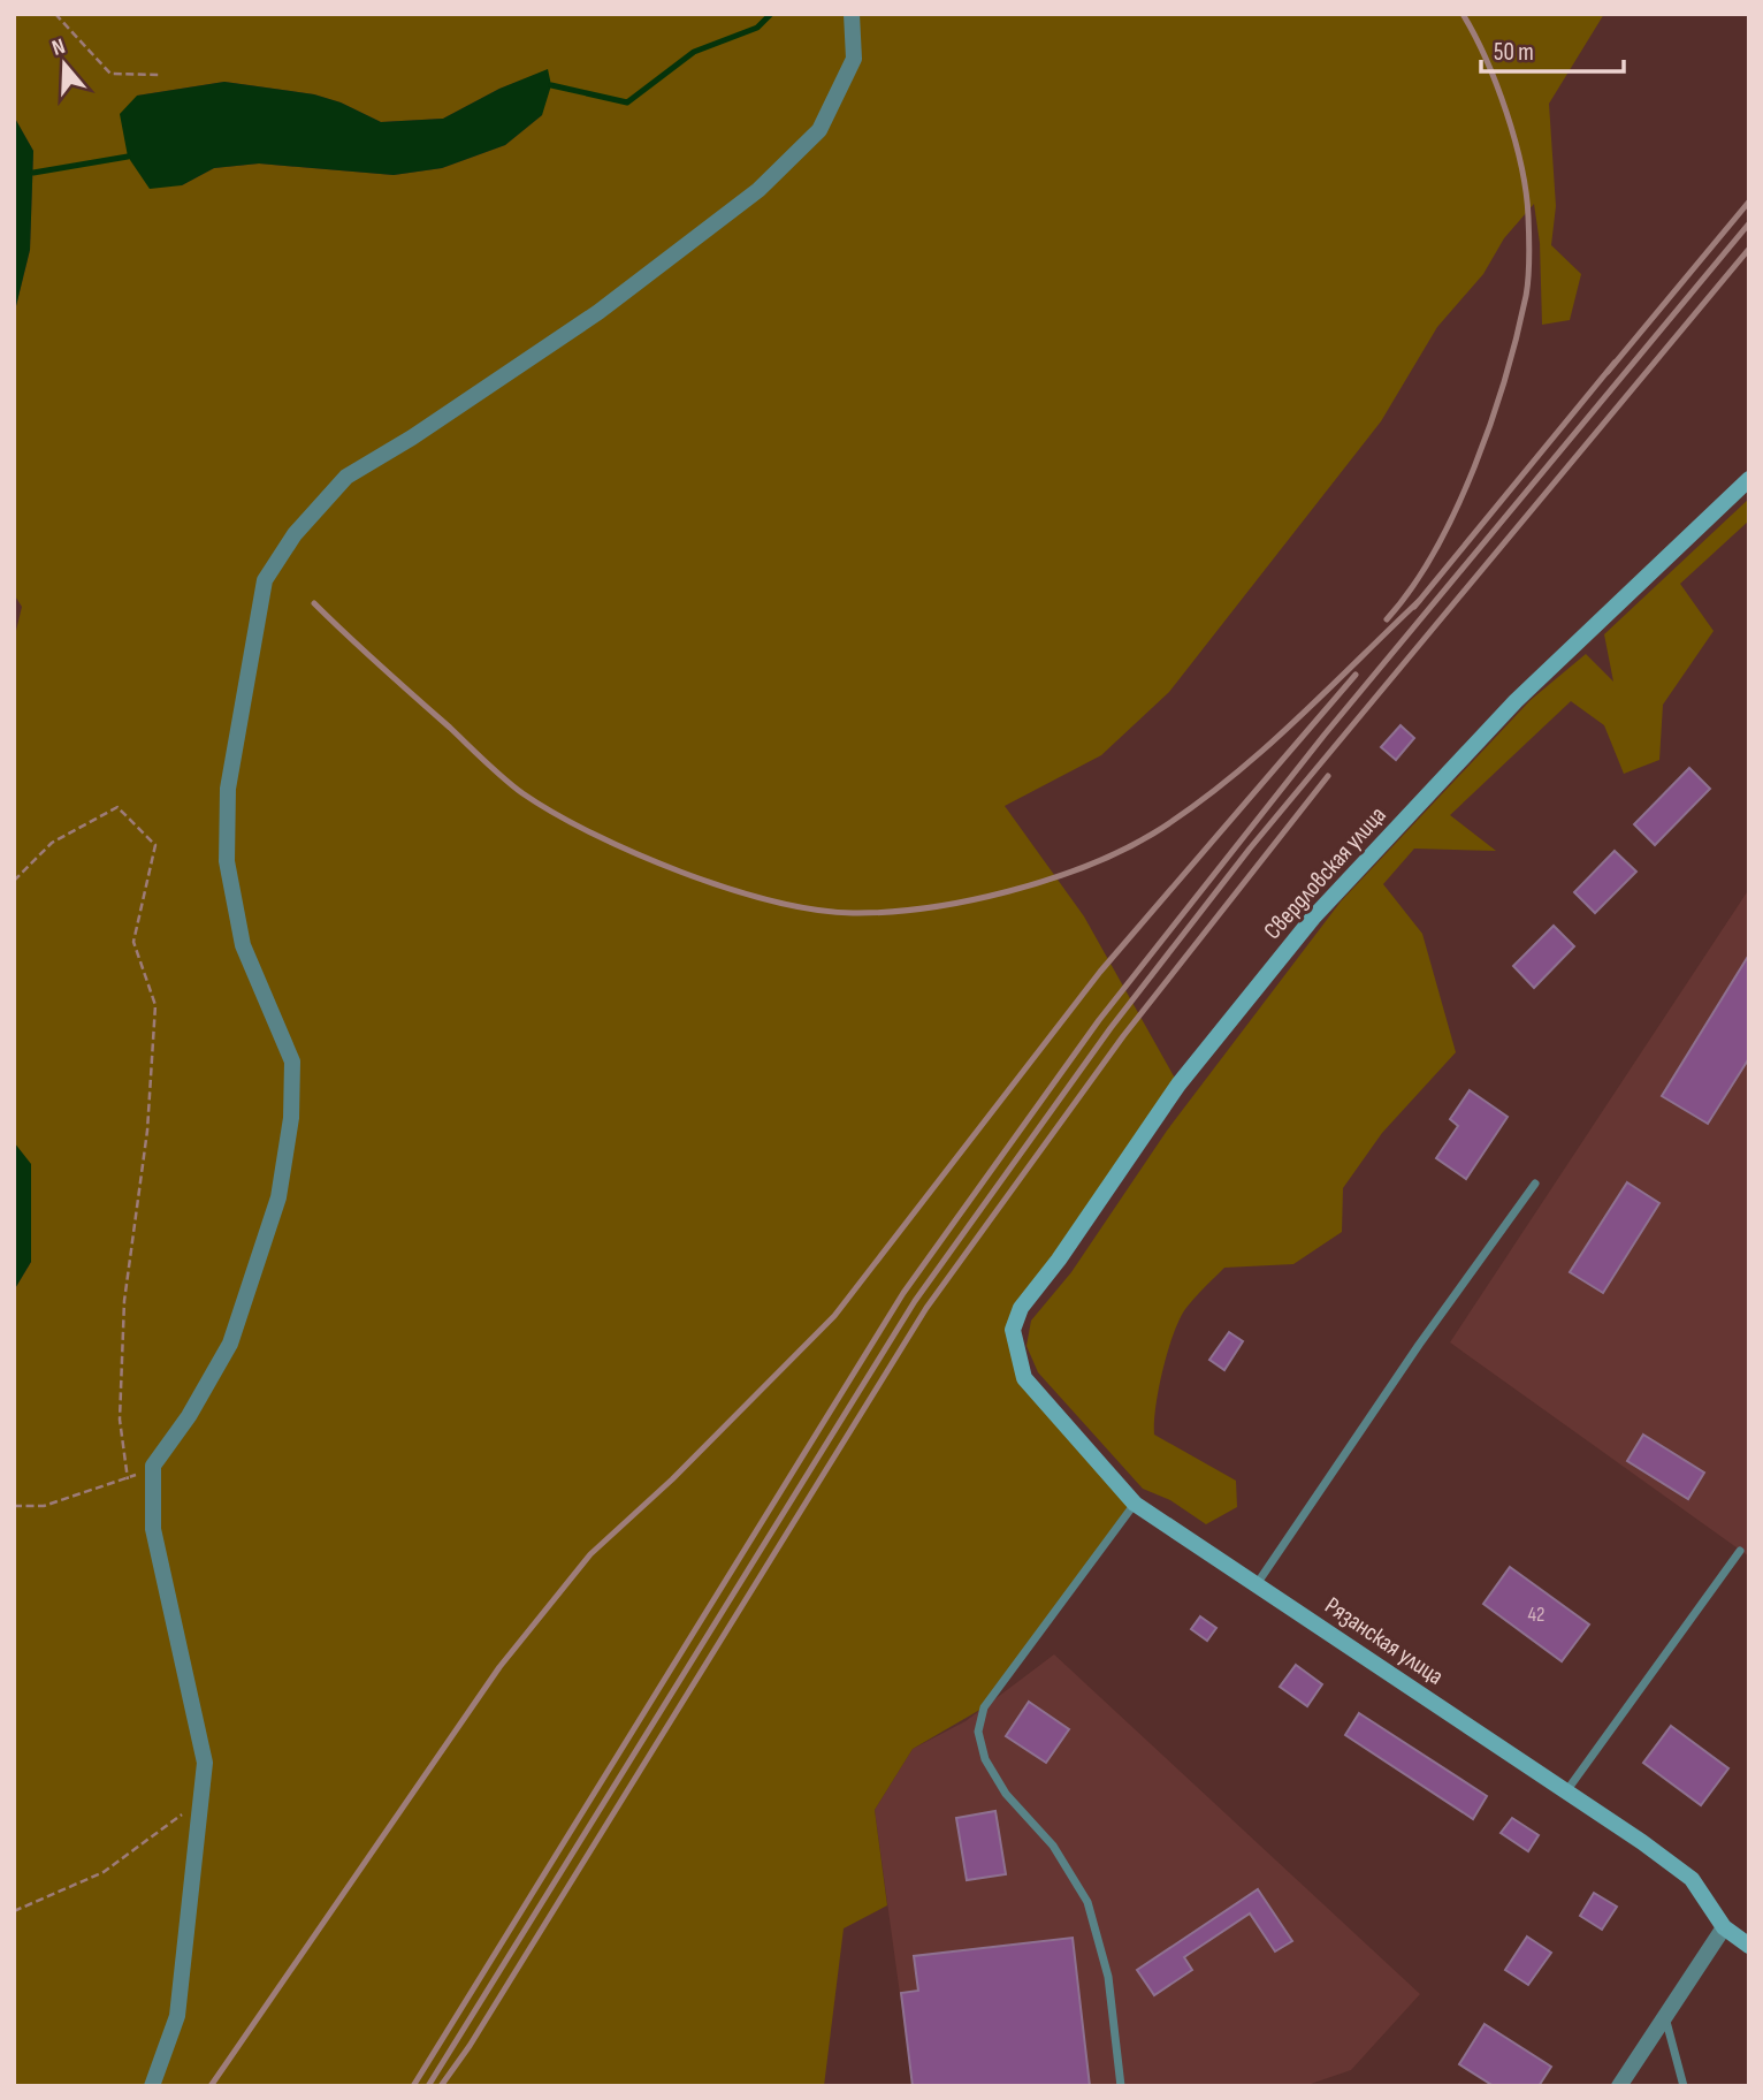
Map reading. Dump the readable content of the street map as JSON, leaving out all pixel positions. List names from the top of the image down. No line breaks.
{"streets":{"main road":["Свердловская улица","Рязанская улица"]},"crossings":[["Свердловская улица","Рязанская улица"]],"house_numbers":["42"],"scale_bar":"50 m","north":"top"}
